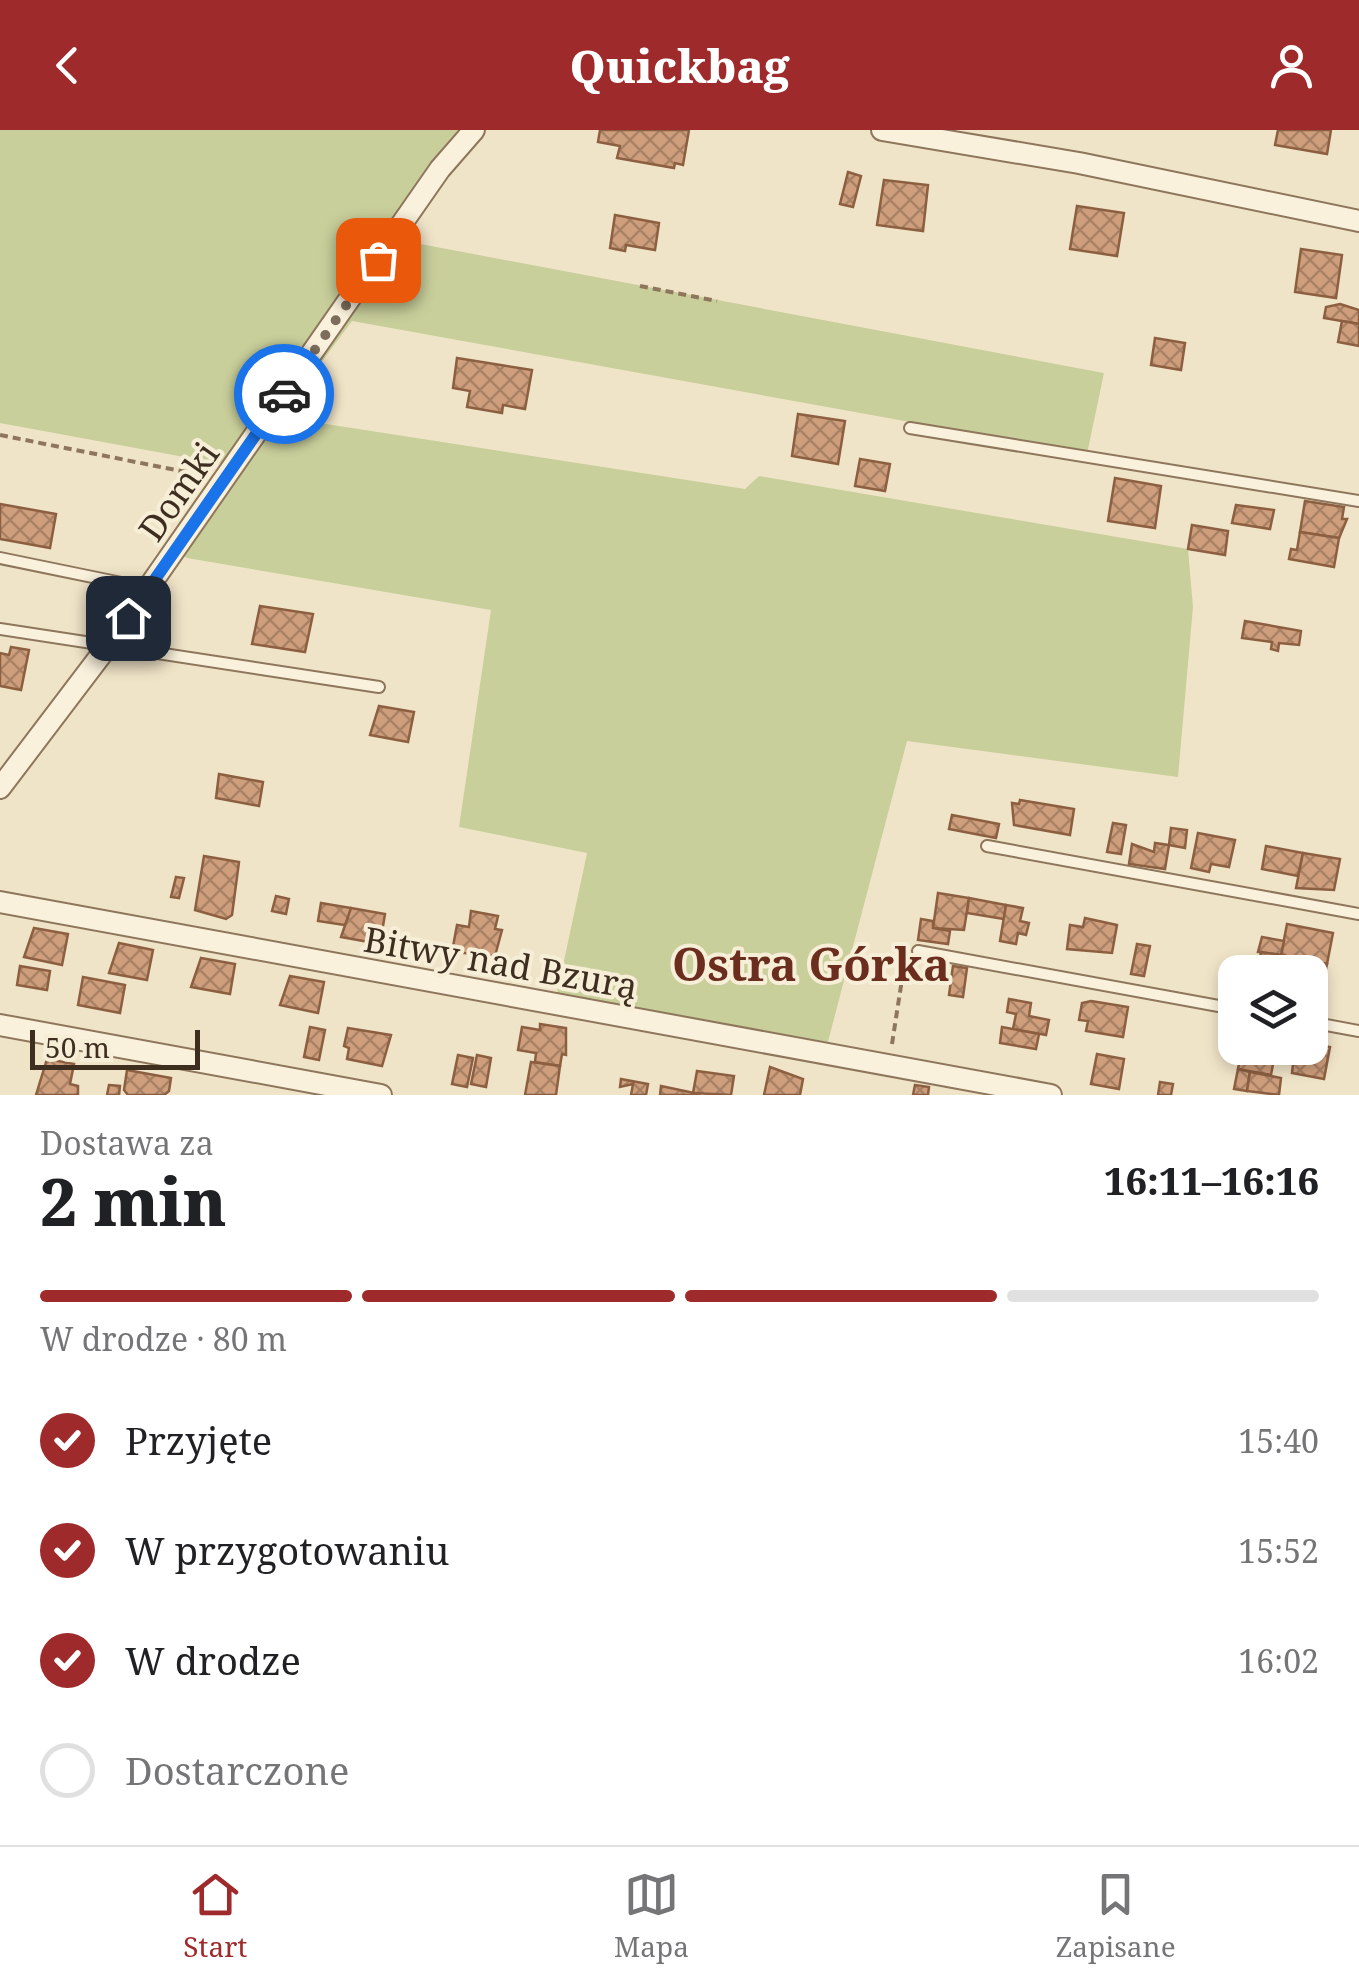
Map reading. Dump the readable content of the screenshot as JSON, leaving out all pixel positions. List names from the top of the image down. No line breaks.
{"streets":{"street":["Domki","Bitwy nad Bzurą"]},"districts":["Ostra Górka"],"scale_bar":"50 m","page":{"header":"Quickbag","scale":"50 m","heading":["2 min","Dostawa za","16:11–16:16"],"bar":"W drodze · 80 m","list":[["Przyjęte","15:40"],["W przygotowaniu","15:52"],["W drodze","16:02"],"Dostarczone"],"tabs":["Start","Mapa","Zapisane"]}}
